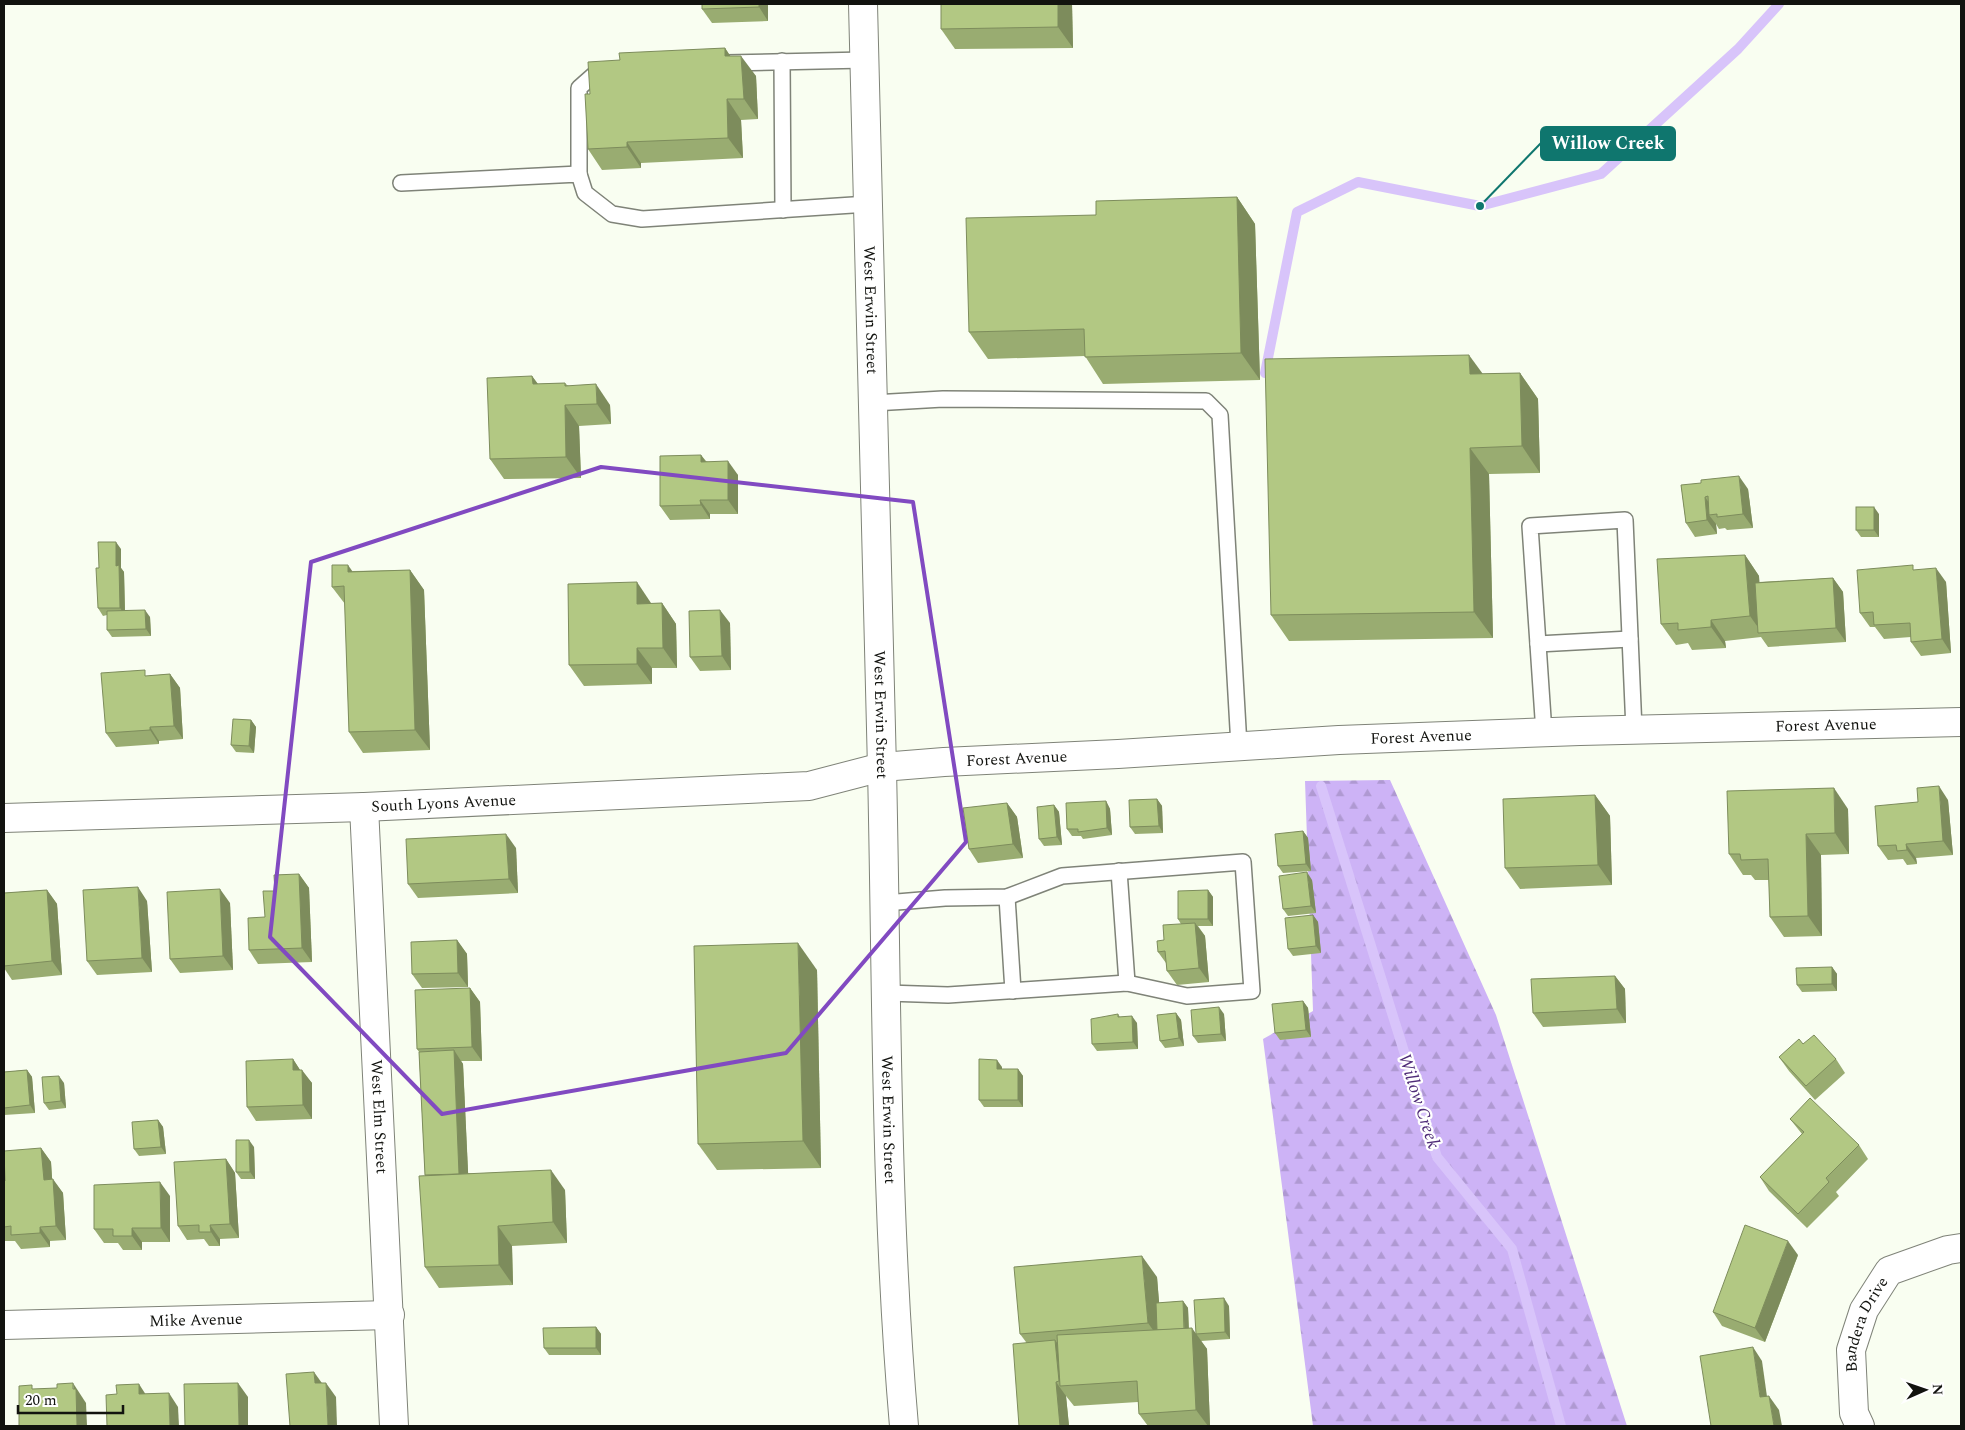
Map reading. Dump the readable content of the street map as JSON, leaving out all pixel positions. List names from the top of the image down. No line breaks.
{"streets":{"street":["West Erwin Street","Forest Avenue","South Lyons Avenue","West Elm Street","Mike Avenue","Bandera Drive"]},"crossings":[["West Erwin Street","Forest Avenue"],["West Erwin Street","South Lyons Avenue"],["Forest Avenue","South Lyons Avenue"],["South Lyons Avenue","West Elm Street"],["West Elm Street","Mike Avenue"]],"water":["Willow Creek"],"places":["Willow Creek"],"scale_bar":"20 m","north":"right"}
